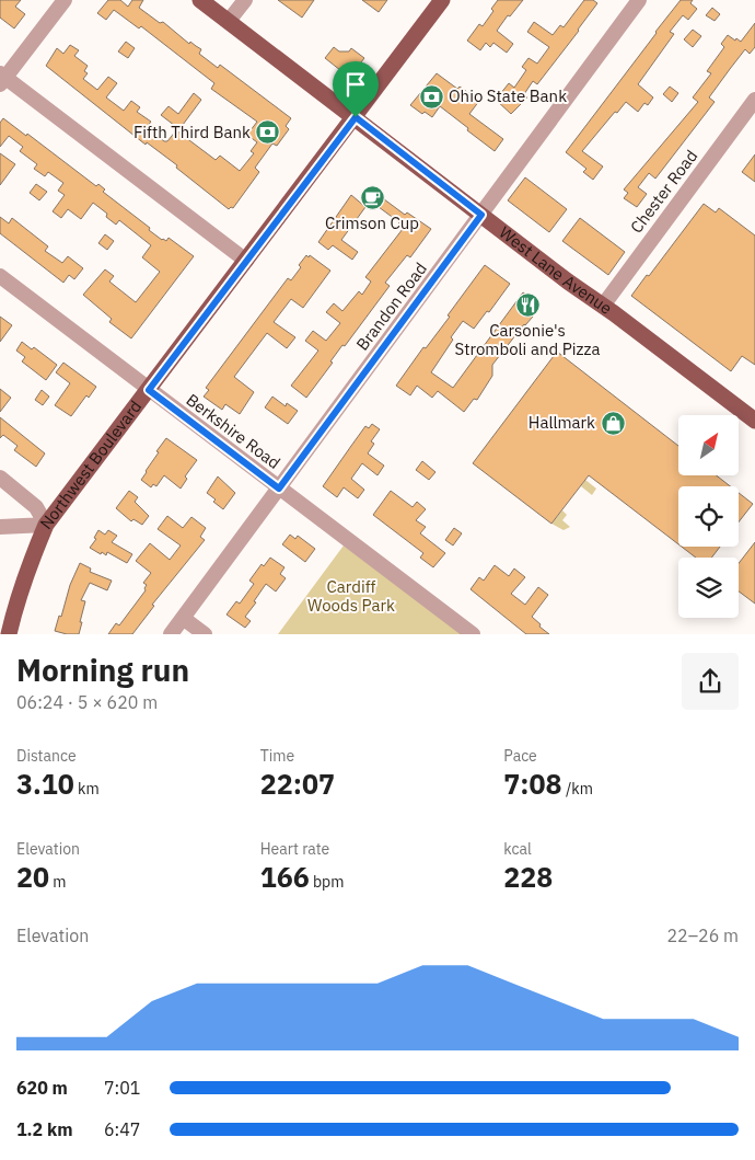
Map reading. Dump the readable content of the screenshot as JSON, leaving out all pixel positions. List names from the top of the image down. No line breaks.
{"streets":{"main road":["West Lane Avenue","Northwest Boulevard"],"street":["Chester Road","Brandon Road","Berkshire Road"]},"crossings":[["Chester Road","West Lane Avenue"],["West Lane Avenue","Brandon Road"],["West Lane Avenue","Northwest Boulevard"],["Brandon Road","Berkshire Road"],["Berkshire Road","Northwest Boulevard"]],"parks":["Cardiff Woods Park"],"places":{"bank":["Ohio State Bank","Fifth Third Bank"],"cafe":["Crimson Cup"],"restaurant":["Carsonie's Stromboli and Pizza"],"shop":["Hallmark"]},"north":"top right","page":{"heading":["Morning run","06:24 · 5 × 620 m"],"stats":[["Distance","3.10 km"],["Time","22:07"],["Pace","7:08 /km"],["Elevation","20 m"],["Heart rate","166 bpm"],["kcal","228"]],"chart":["Elevation","22–26 m"],"list":[{"name":"620 m","note":"7:01"},{"name":"1.2 km","note":"6:47"}]}}
